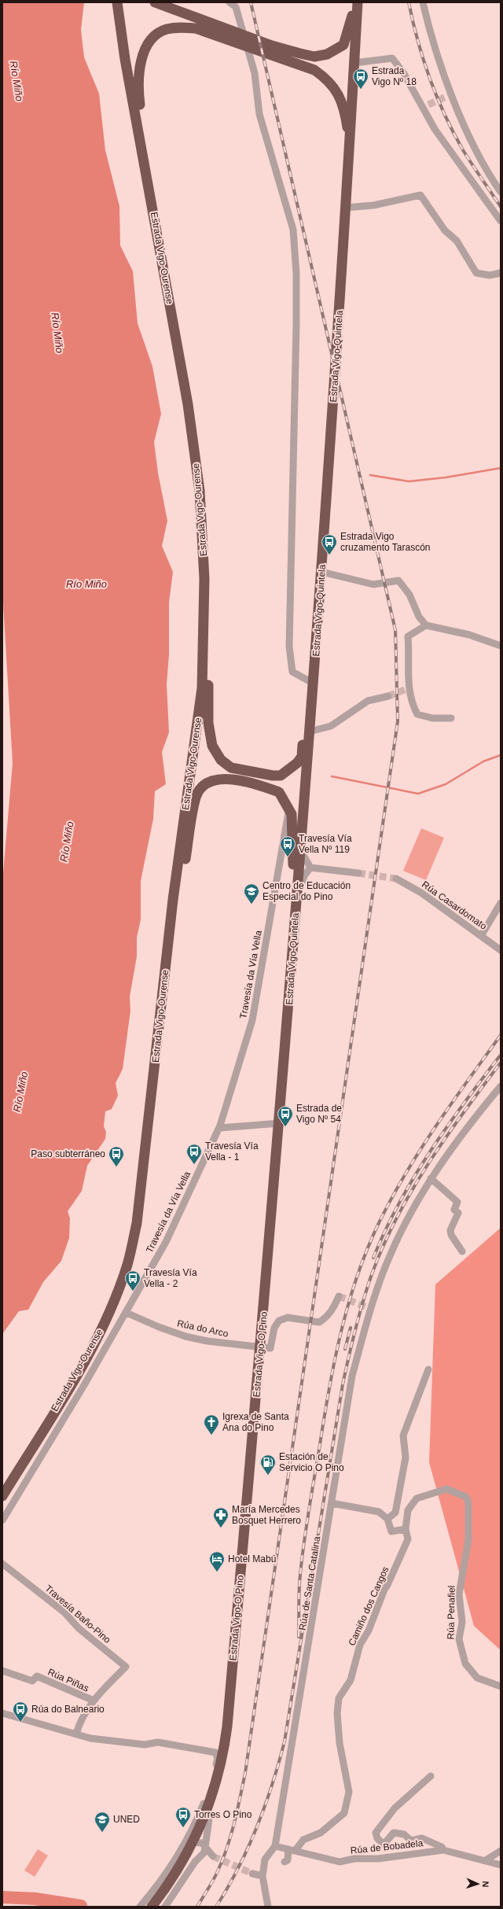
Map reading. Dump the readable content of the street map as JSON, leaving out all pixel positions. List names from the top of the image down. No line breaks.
{"streets":{"highway":["Estrada Vigo-Ourense","Estrada Vigo-Quintela","Estrada Vigo-O Pino"],"street":["Rúa Casardomato","Travesía da Vía Vella","Rúa do Arco","Rúa de Santa Catalina","Camiño dos Cangos","Rúa Penafiel","Travesía Baño-Pino","Rúa Piñas","Rúa de Bobadela"]},"crossings":[["Estrada Vigo-Quintela","Estrada Vigo-O Pino"],["Travesía da Vía Vella","Rúa do Arco"],["Rúa do Arco","Estrada Vigo-O Pino"],["Rúa de Santa Catalina","Rúa de Bobadela"],["Camiño dos Cangos","Rúa Penafiel"],["Camiño dos Cangos","Rúa de Bobadela"],["Travesía Baño-Pino","Rúa Piñas"]],"water":["Río Miño"],"places":{"bus stop":["Estrada Vigo Nº 18","Estrada Vigo cruzamento Tarascón","Travesía Vía Vella Nº 119","Estrada de Vigo Nº 54","Travesía Vía Vella - 1","Paso subterráneo","Travesía Vía Vella - 2","Rúa do Balneario","Torres O Pino"],"school or university":["Centro de Educación Especial do Pino","UNED"],"church":["Igrexa de Santa Ana do Pino"],"fuel station":["Estación de Servicio O Pino"],"pharmacy":["María Mercedes Bosquet Herrero"],"hotel":["Hotel Mabú"]},"north":"right"}
